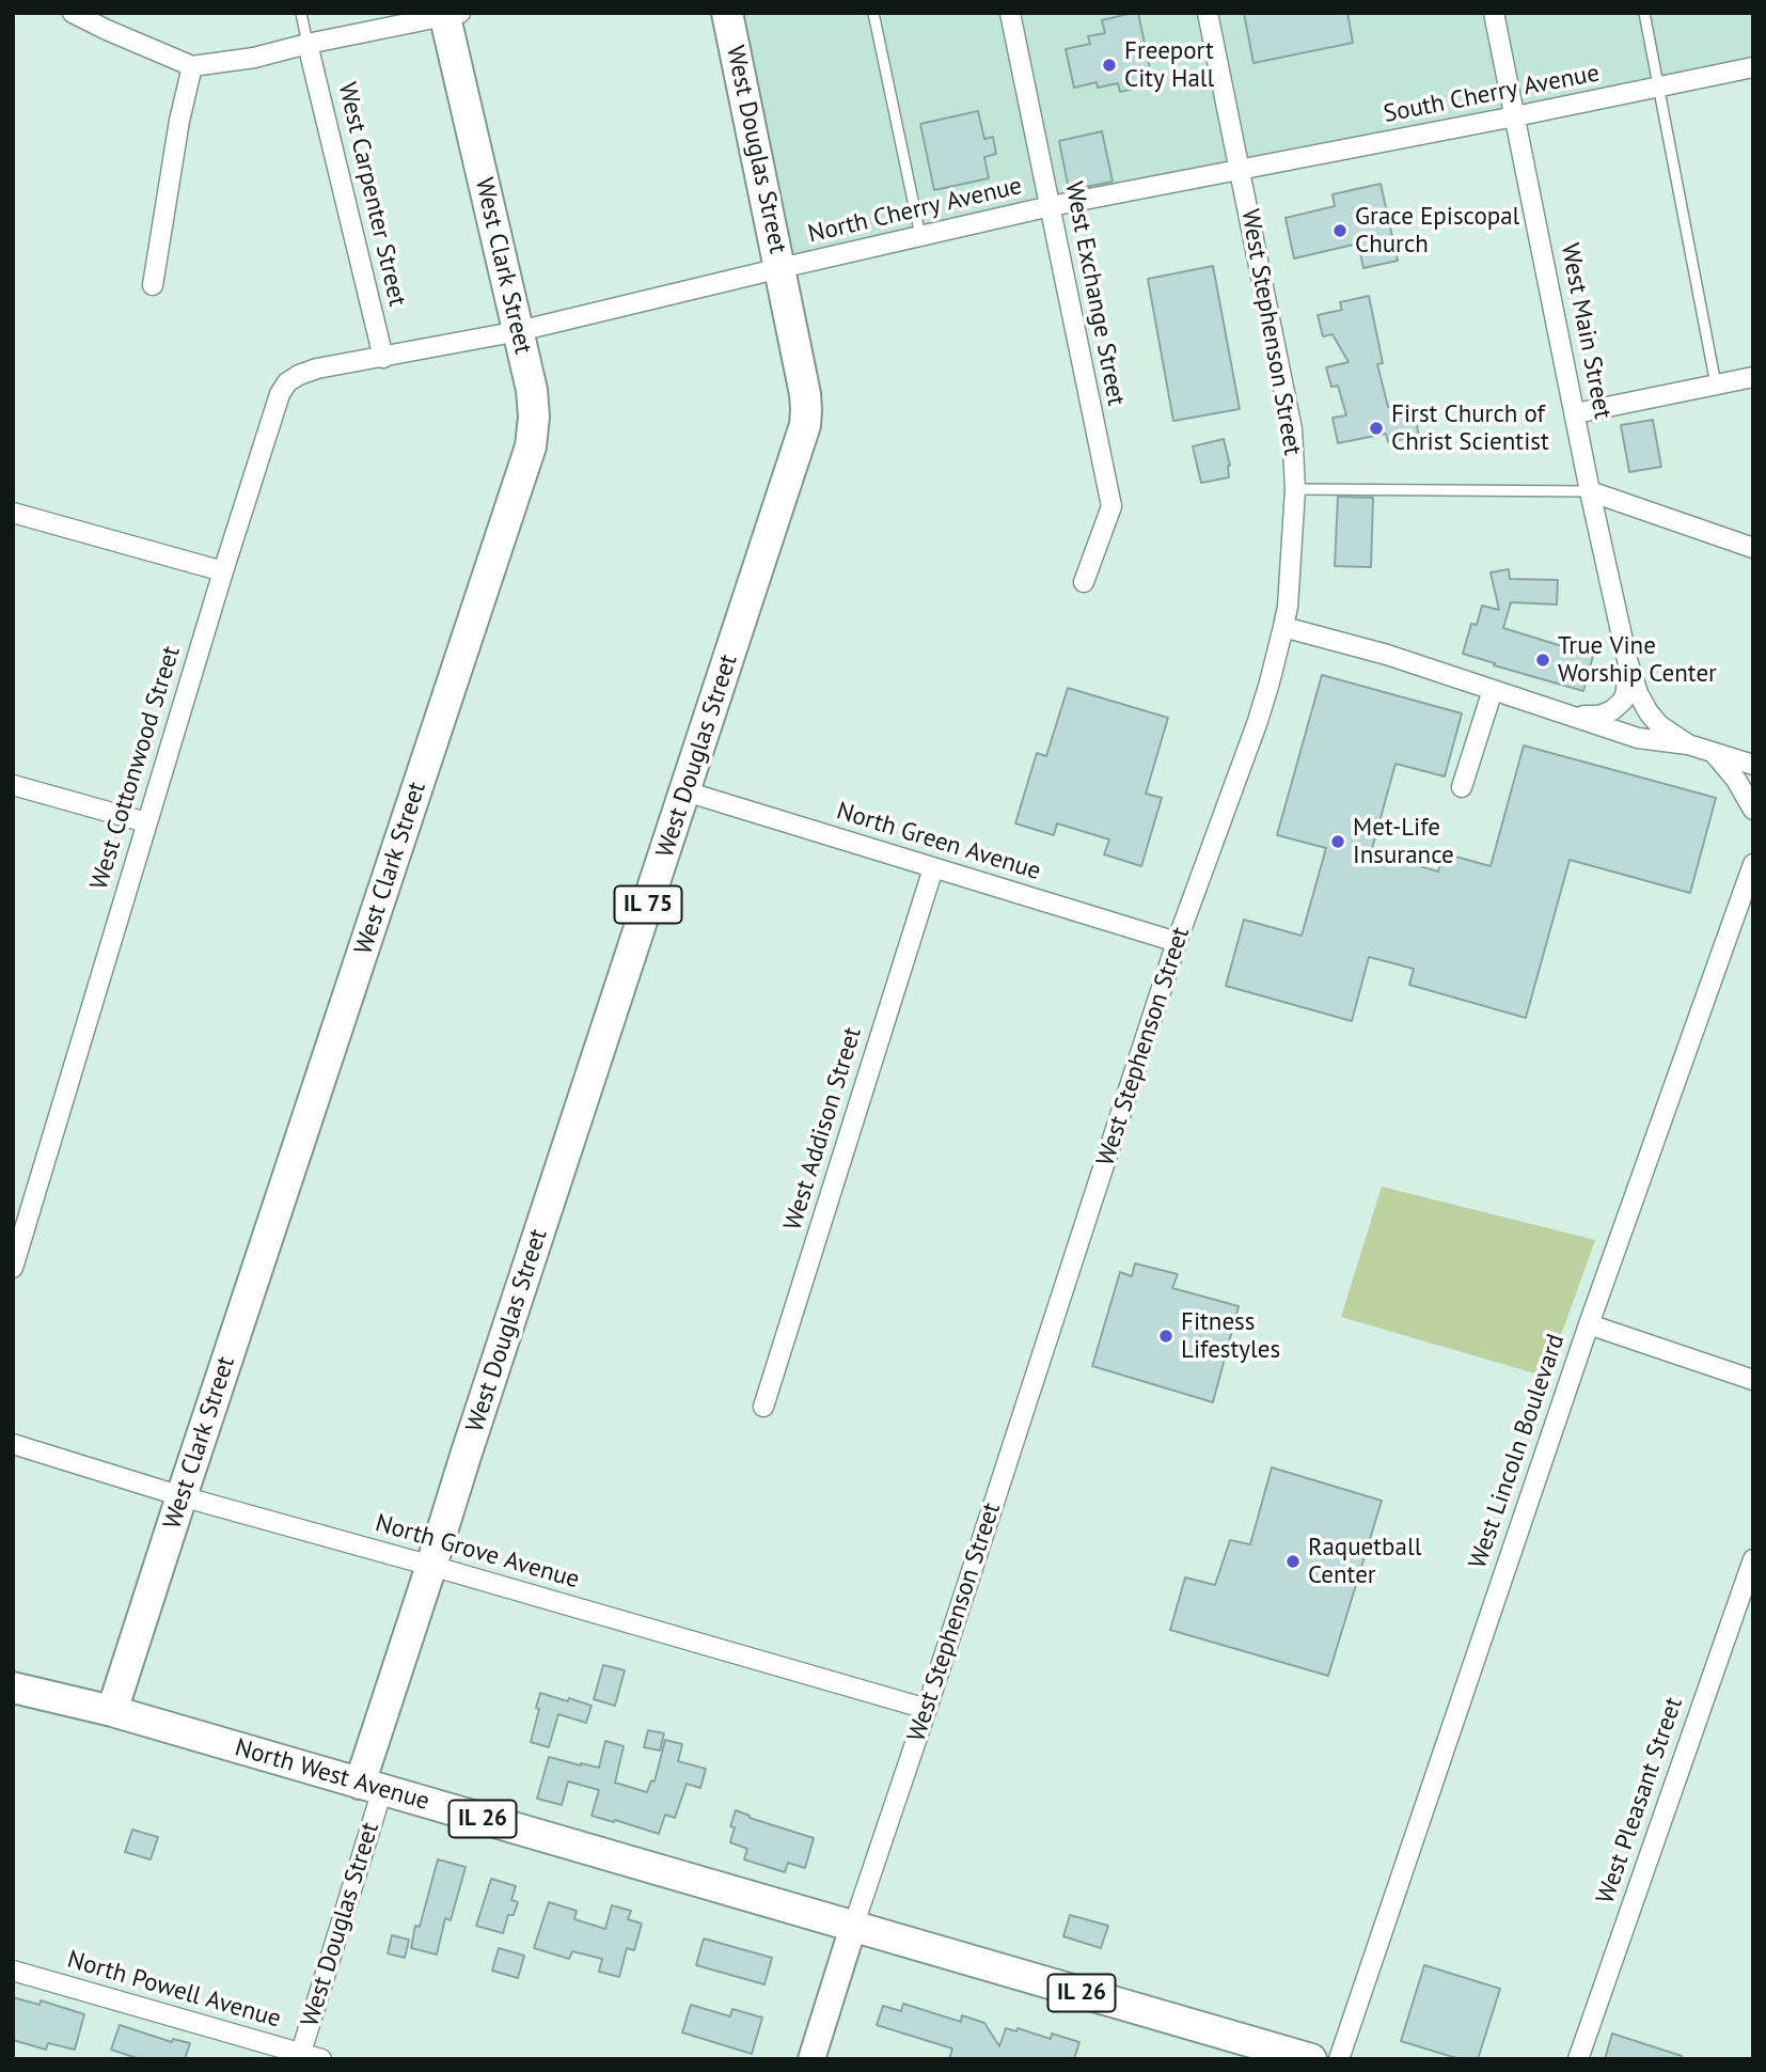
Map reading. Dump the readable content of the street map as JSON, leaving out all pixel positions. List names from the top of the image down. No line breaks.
{"streets":{"main road":["West Douglas Street","West Clark Street","IL 75","North West Avenue","IL 26"],"street":["South Cherry Avenue","West Carpenter Street","North Cherry Avenue","West Exchange Street","West Main Street","West Stephenson Street","West Cottonwood Street","North Green Avenue","West Addison Street","West Lincoln Boulevard","North Grove Avenue","West Pleasant Street","North Powell Avenue"]},"crossings":[["South Cherry Avenue","North Cherry Avenue"],["South Cherry Avenue","West Main Street"],["South Cherry Avenue","West Stephenson Street"],["West Douglas Street","North Cherry Avenue"],["West Douglas Street","North Green Avenue"],["West Douglas Street","North Grove Avenue"],["West Douglas Street","North West Avenue"],["West Douglas Street","North Powell Avenue"],["West Carpenter Street","North Cherry Avenue"],["West Carpenter Street","West Cottonwood Street"],["North Cherry Avenue","West Clark Street"],["North Cherry Avenue","West Exchange Street"],["North Cherry Avenue","West Stephenson Street"],["North Cherry Avenue","West Cottonwood Street"],["West Clark Street","North Grove Avenue"],["West Clark Street","North West Avenue"],["West Stephenson Street","North Green Avenue"],["West Stephenson Street","North Grove Avenue"],["West Stephenson Street","North West Avenue"],["West Stephenson Street","IL 26"],["North Green Avenue","West Addison Street"],["North West Avenue","IL 26"]],"places":["Freeport City Hall","Grace Episcopal Church","First Church of Christ Scientist","True Vine Worship Center","Met-Life Insurance","Fitness Lifestyles","Raquetball Center"]}
